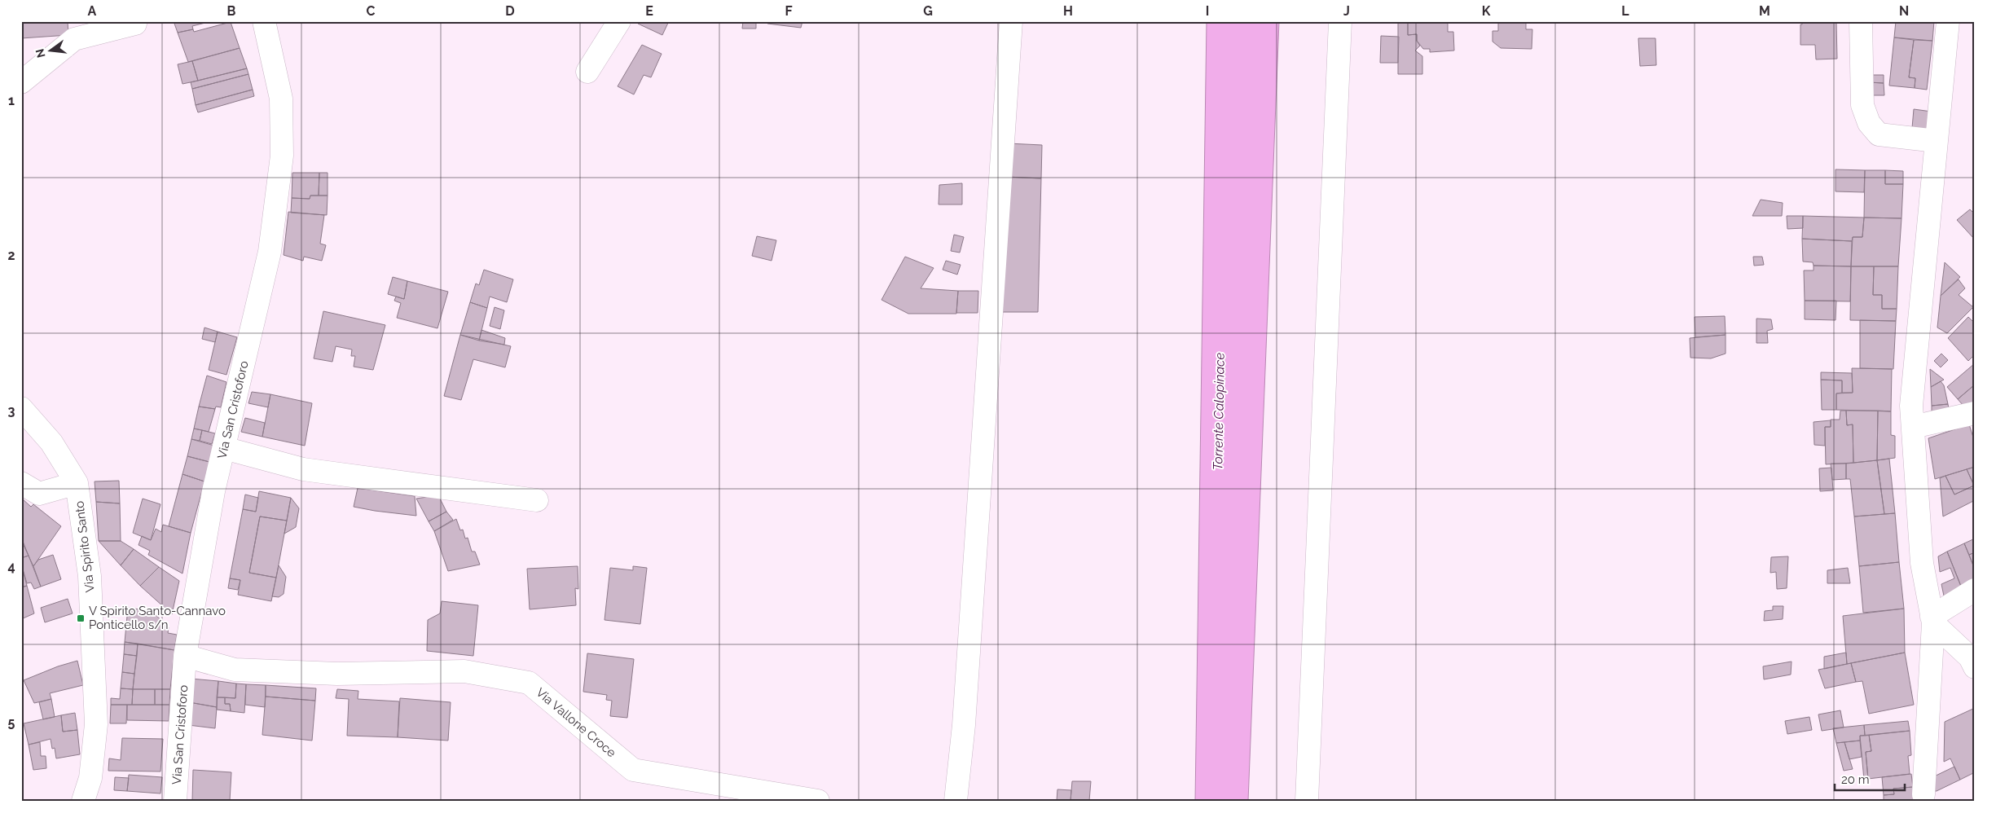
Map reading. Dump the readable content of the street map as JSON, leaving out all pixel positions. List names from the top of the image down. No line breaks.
{"streets":{"street":["Via San Cristoforo","Via Spirito Santo","Via Vallone Croce"]},"crossings":[["Via San Cristoforo","Via Vallone Croce"]],"water":["Torrente Calopinace"],"places":{"transit":["V Spirito Santo-Cannavo Ponticello s/n"]},"scale_bar":"20 m","north":"left","grid":{"columns":["A","B","C","D","E","F","G","H","I","J","K","L","M","N"],"rows":["1","2","3","4","5"]}}
